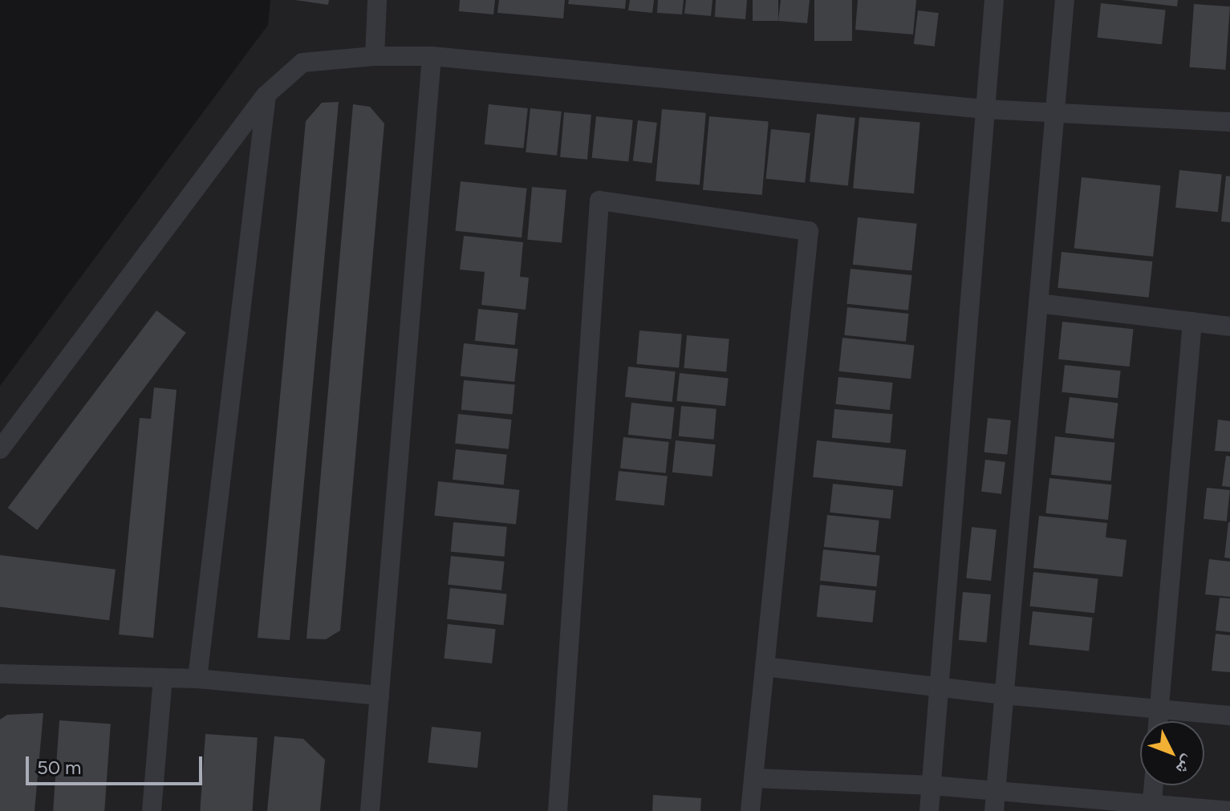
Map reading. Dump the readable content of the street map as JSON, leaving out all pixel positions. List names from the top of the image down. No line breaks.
{"scale_bar":"50 m","north":"bottom right"}
